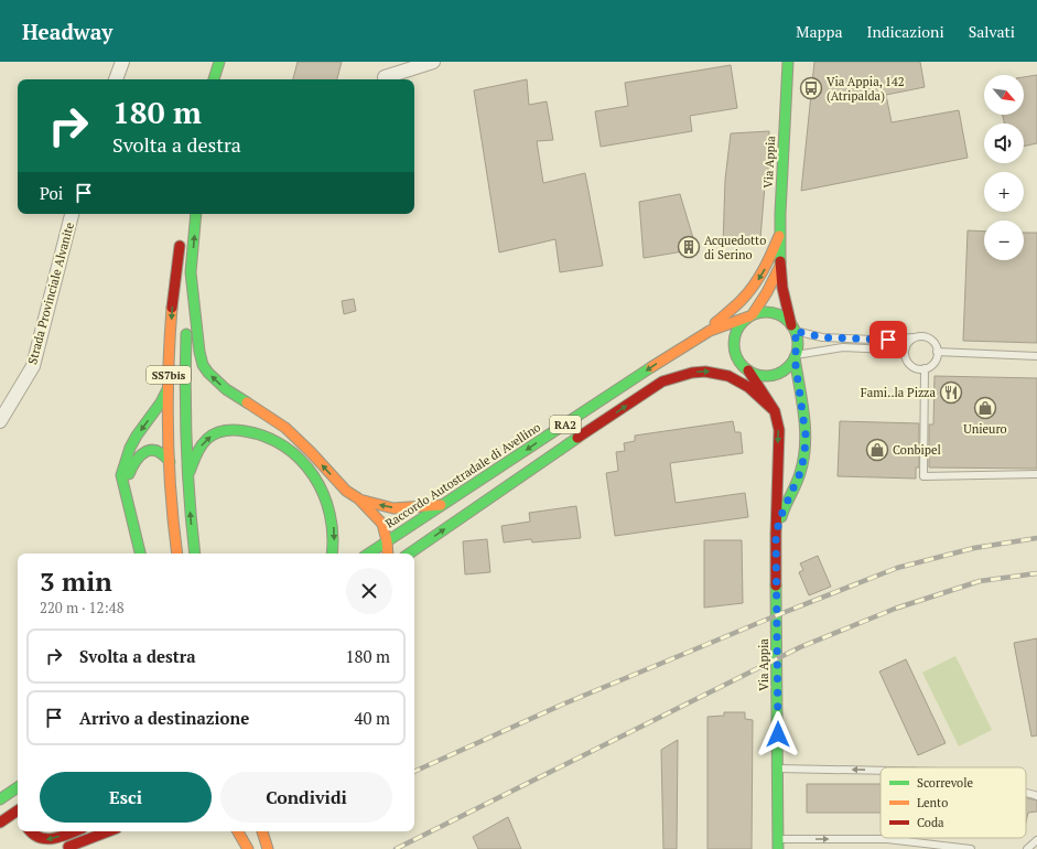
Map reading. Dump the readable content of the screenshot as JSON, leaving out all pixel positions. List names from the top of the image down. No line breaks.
{"streets":{"main road":["Via Appia","SS7bis","RA2","Raccordo Autostradale di Avellino"],"street":["Strada Provinciale Alvanite"]},"places":{"bus stop":["Via Appia, 142 (Atripalda)"],"building":["Acquedotto di Serino"],"restaurant":["Fami..la Pizza"],"shop":["Unieuro","Conbipel"]},"legend":["Scorrevole","Lento","Coda"],"north":"bottom right","page":{"header":"Headway","nav":["Mappa","Indicazioni","Salvati"],"map_buttons":["+","−"],"turn":["180 m","Svolta a destra"],"then":"Poi","heading":["3 min","220 m · 12:48"],"list":[{"name":"Svolta a destra","value":"180 m"},{"name":"Arrivo a destinazione","value":"40 m"}],"buttons":["Esci","Condividi"]}}
